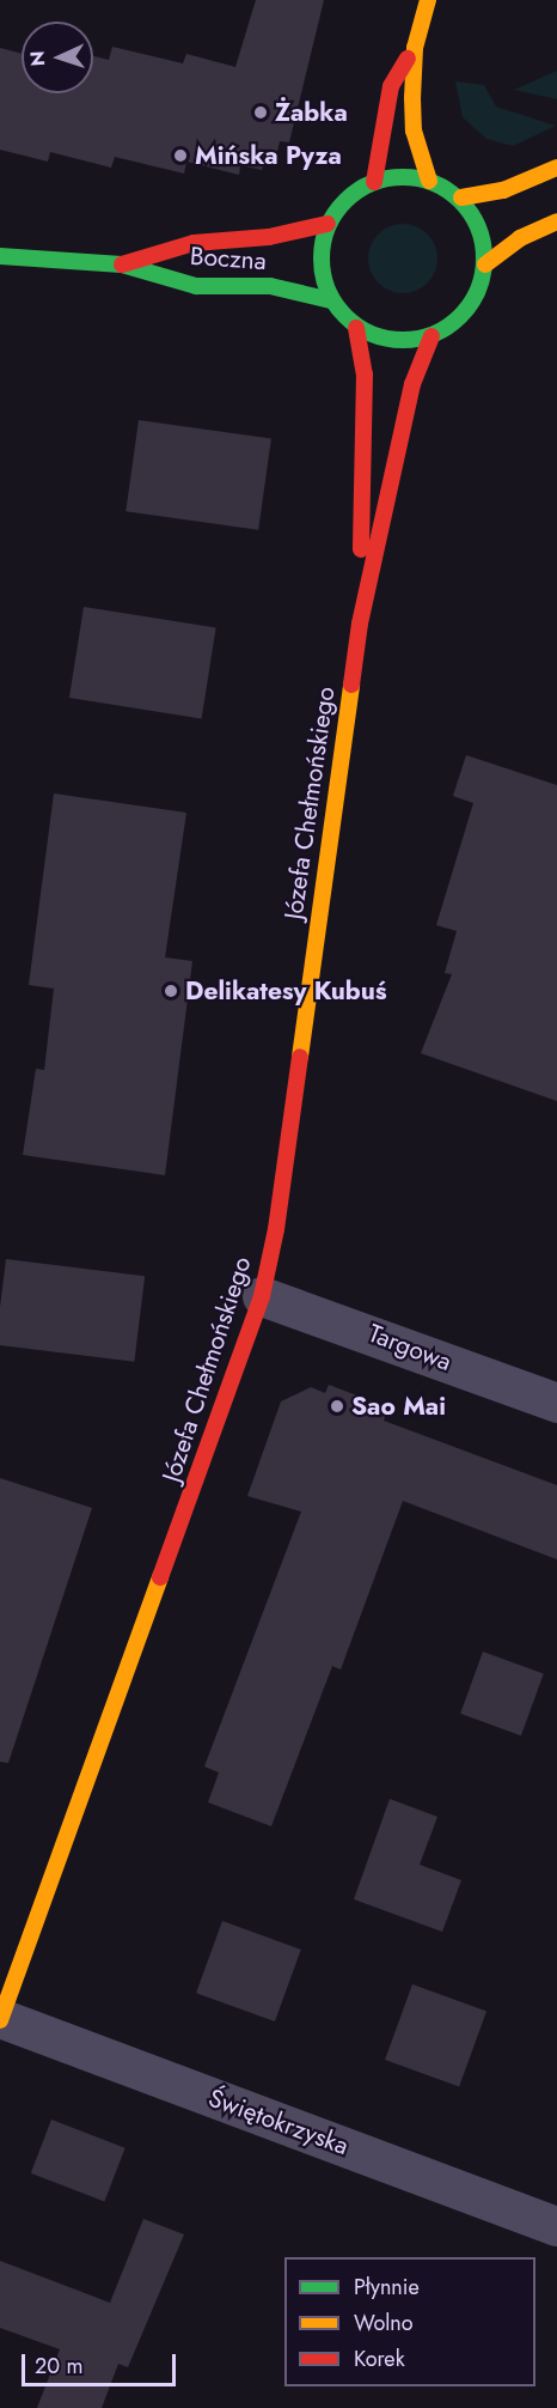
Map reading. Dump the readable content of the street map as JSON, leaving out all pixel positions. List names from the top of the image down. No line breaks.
{"streets":{"street":["Boczna","Józefa Chełmońskiego","Targowa","Świętokrzyska"]},"crossings":[["Boczna","Józefa Chełmońskiego"],["Józefa Chełmońskiego","Targowa"],["Józefa Chełmońskiego","Świętokrzyska"]],"places":["Żabka","Mińska Pyza","Delikatesy Kubuś","Sao Mai"],"legend":["Płynnie","Wolno","Korek"],"scale_bar":"20 m","north":"left"}
